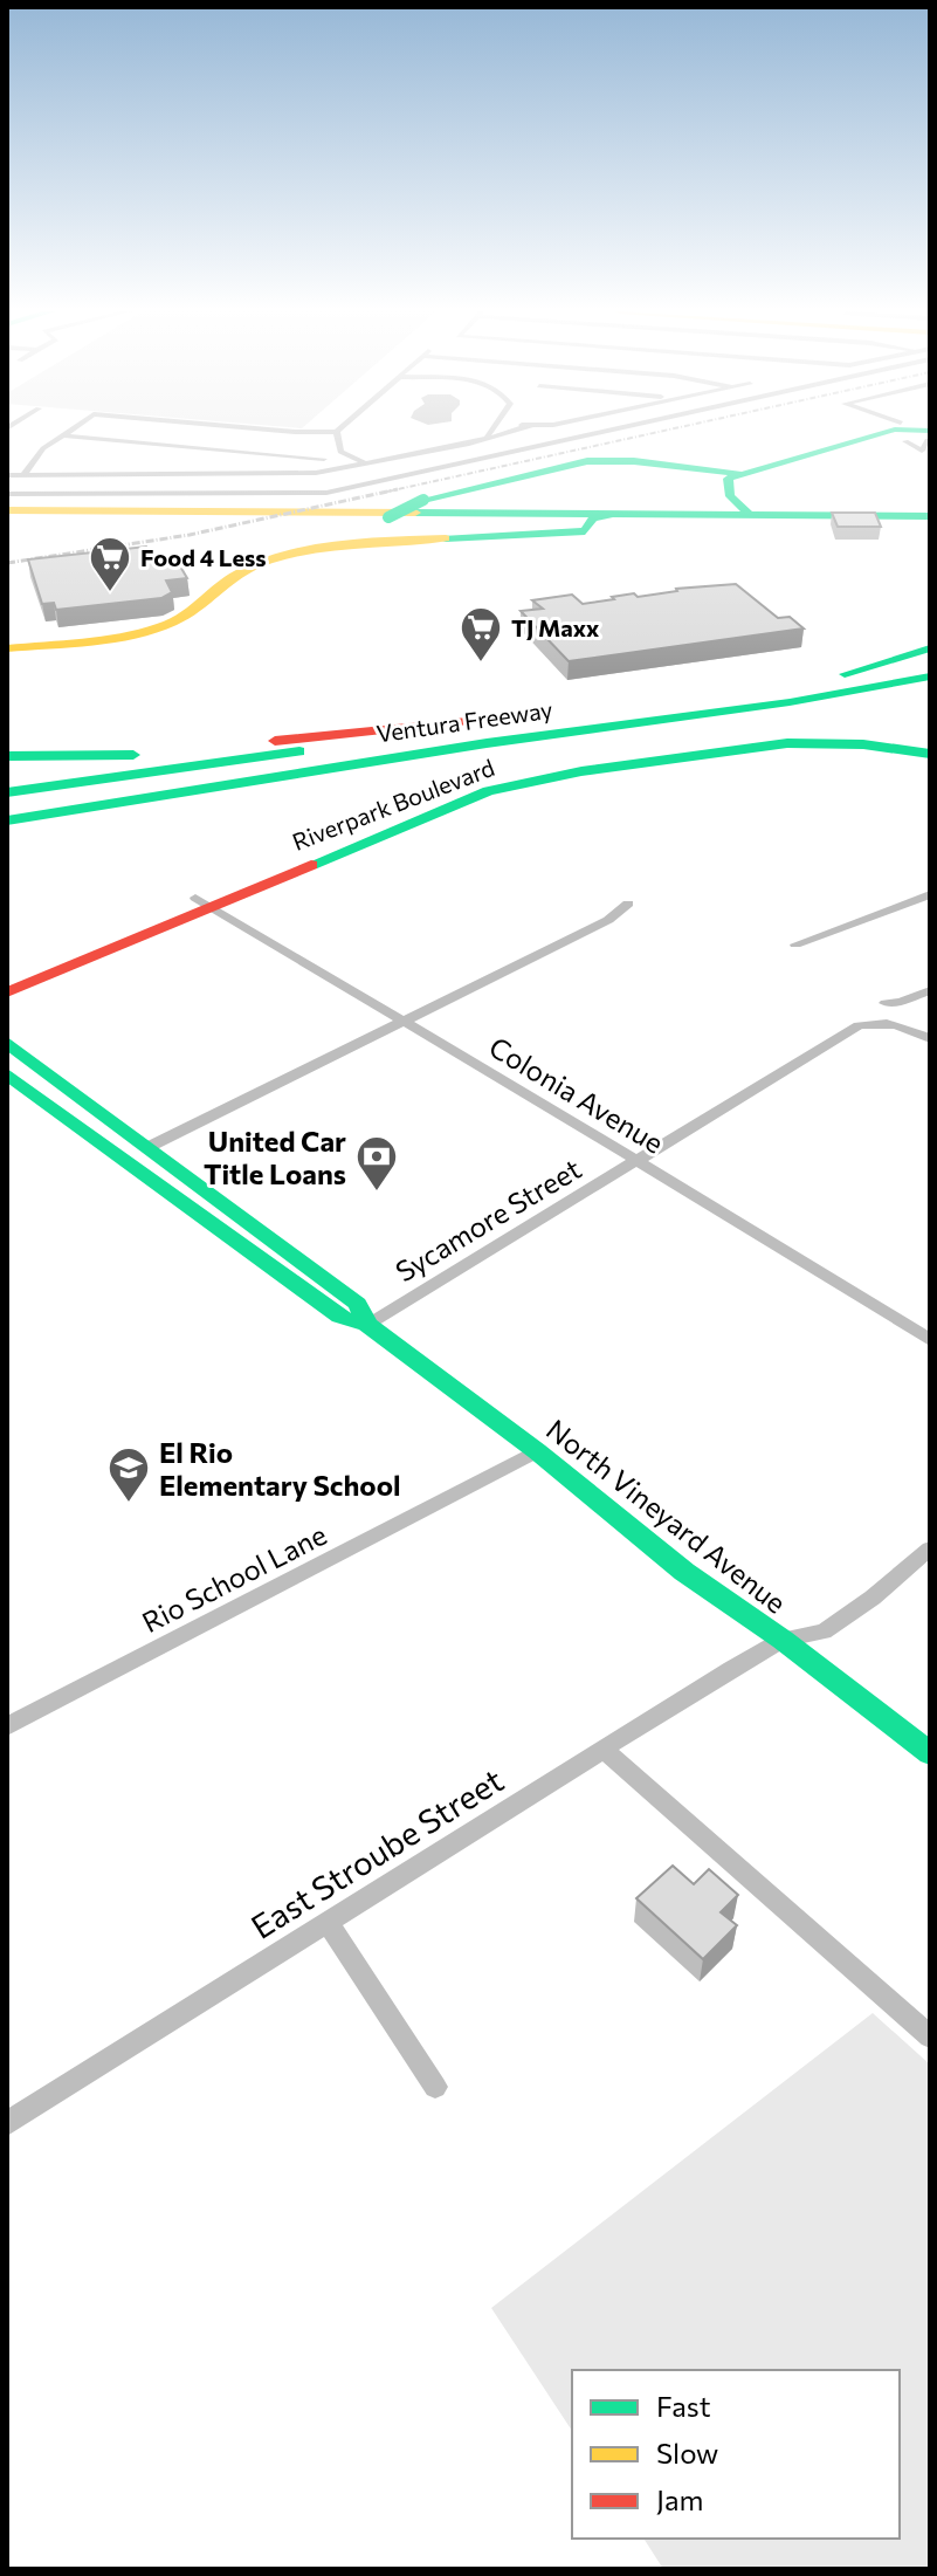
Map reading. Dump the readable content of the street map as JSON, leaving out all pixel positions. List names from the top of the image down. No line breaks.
{"streets":{"main road":["Ventura Freeway","Riverpark Boulevard","North Vineyard Avenue"],"street":["Colonia Avenue","Sycamore Street","Rio School Lane","East Stroube Street"]},"crossings":[["Riverpark Boulevard","Colonia Avenue"],["Colonia Avenue","Sycamore Street"],["Sycamore Street","North Vineyard Avenue"],["North Vineyard Avenue","Rio School Lane"],["North Vineyard Avenue","East Stroube Street"]],"places":{"supermarket":["Food 4 Less","TJ Maxx"],"bank":["United Car Title Loans"],"school or university":["El Rio Elementary School"]},"legend":["Fast","Slow","Jam"]}
